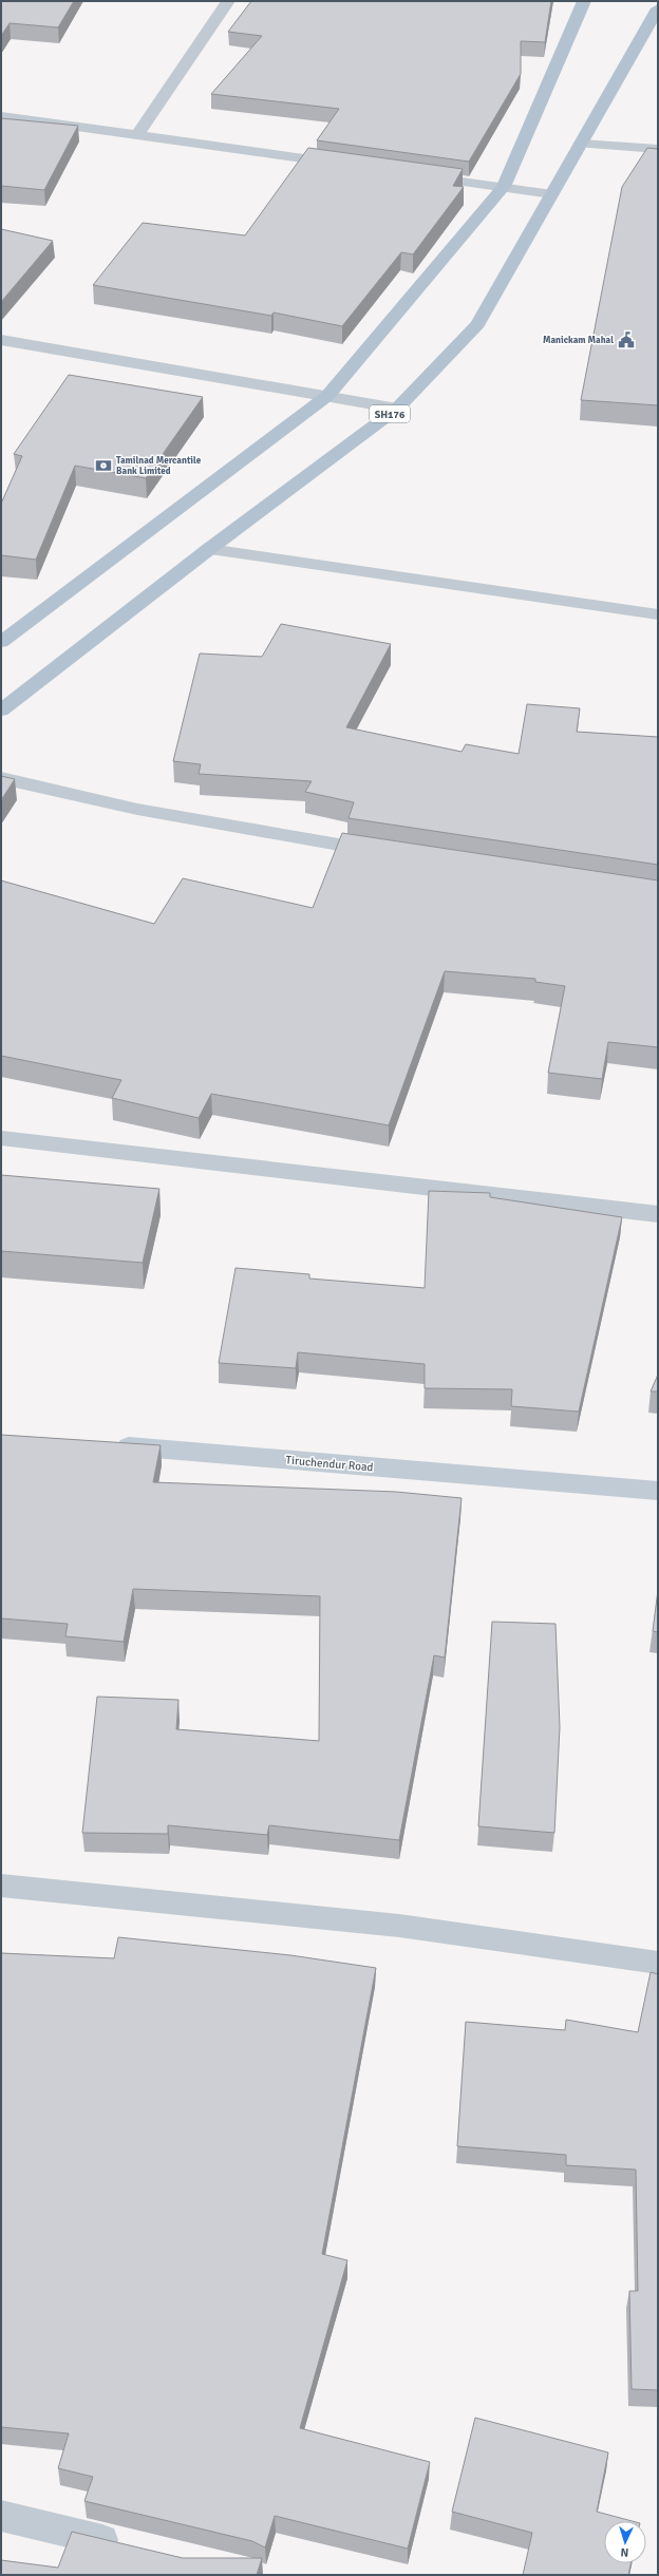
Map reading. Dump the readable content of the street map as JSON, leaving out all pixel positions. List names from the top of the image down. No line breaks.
{"streets":{"main road":["SH176","Tiruchendur Road"]},"places":{"public building":["Manickam Mahal"],"bank":["Tamilnad Mercantile Bank Limited"]},"north":"bottom"}
